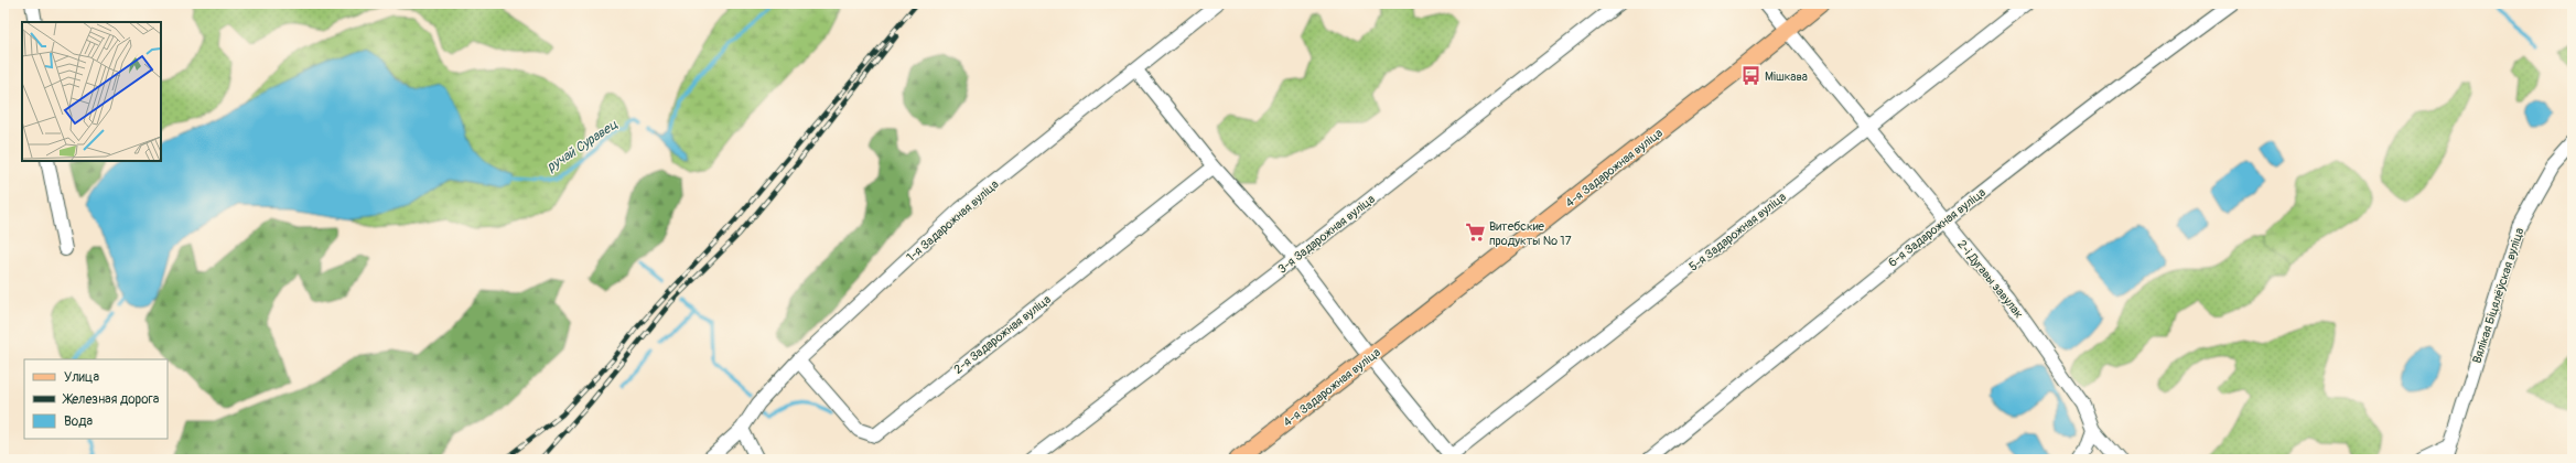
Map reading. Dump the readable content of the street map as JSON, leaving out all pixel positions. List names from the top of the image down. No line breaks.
{"streets":{"main road":["4-я Задарожная вуліца"],"street":["1-я Задарожная вуліца","6-я Задарожная вуліца","5-я Задарожная вуліца","3-я Задарожная вуліца","2-і Дугавы завулак","Вялікая Біцялёўская вуліца","2-я Задарожная вуліца"]},"crossings":[["4-я Задарожная вуліца","2-і Дугавы завулак"],["1-я Задарожная вуліца","2-я Задарожная вуліца"],["6-я Задарожная вуліца","2-і Дугавы завулак"],["5-я Задарожная вуліца","2-і Дугавы завулак"]],"water":["ручай Суравец"],"places":{"bus stop":["Мішкава"],"supermarket":["Витебские продукты № 17"]},"legend":["Улица","Железная дорога","Вода"]}
